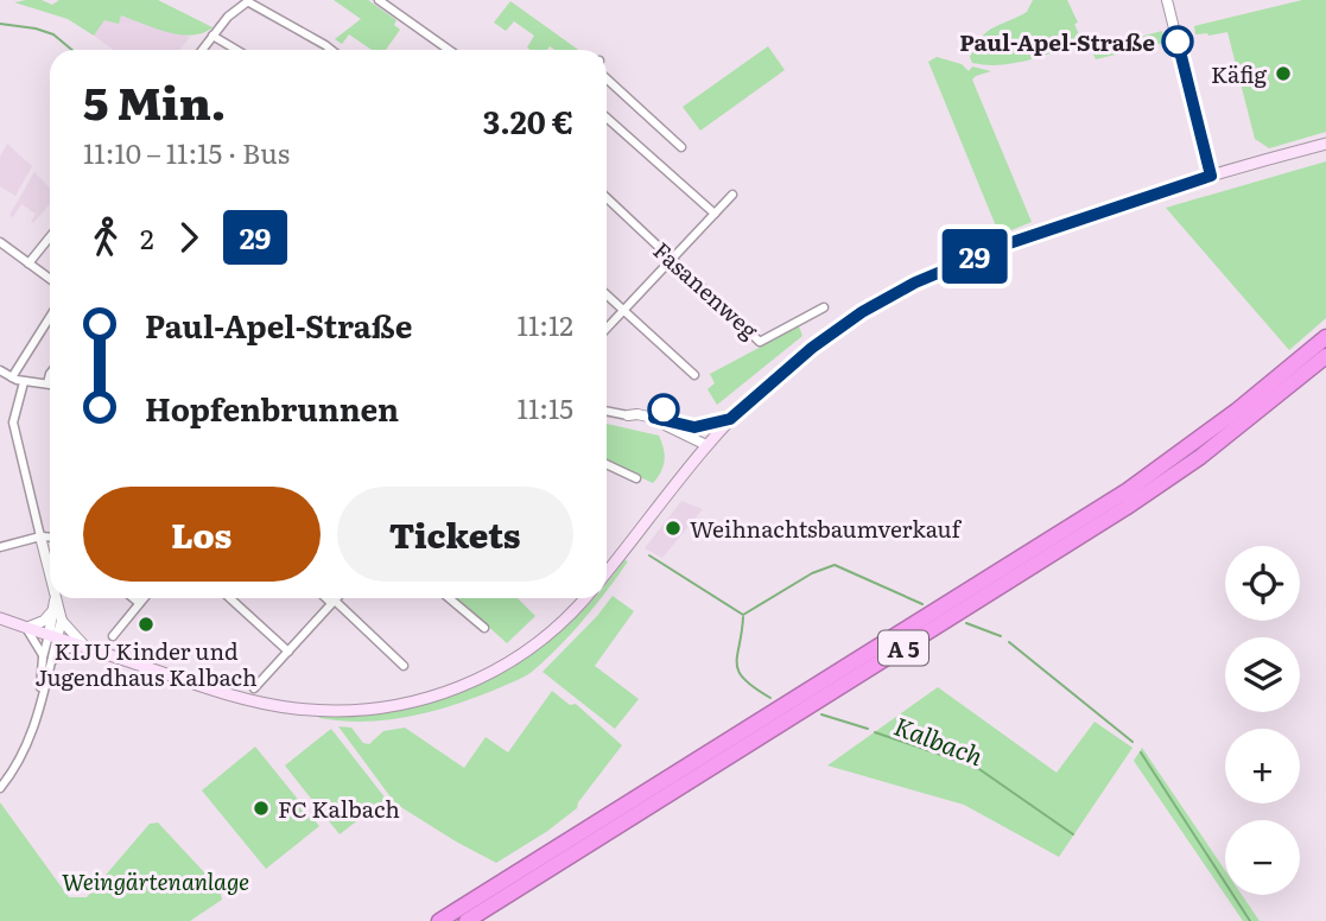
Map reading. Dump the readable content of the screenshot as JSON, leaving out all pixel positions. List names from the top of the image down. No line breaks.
{"streets":{"highway":["A 5"],"street":["Fasanenweg"]},"water":["Kalbach"],"parks":["Weingärtenanlage"],"places":["Paul-Apel-Straße","Käfig","Weihnachtsbaumverkauf","KIJU Kinder und Jugendhaus Kalbach","FC Kalbach"],"lines":["bus line 29"],"page":{"on_map":"29","heading":["5 Min.","11:10 – 11:15 · Bus","3.20 €"],"legs":["2","29"],"list":[{"name":"Paul-Apel-Straße","value":"11:12"},{"name":"Hopfenbrunnen","value":"11:15"}],"buttons":["Los","Tickets"],"map_buttons":["+","−"]}}
